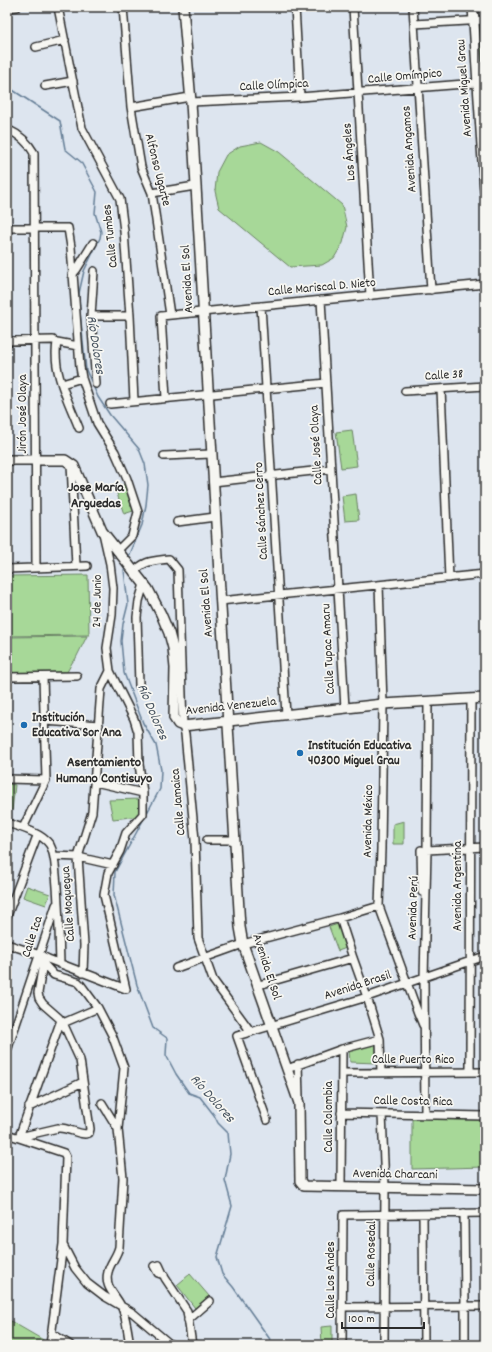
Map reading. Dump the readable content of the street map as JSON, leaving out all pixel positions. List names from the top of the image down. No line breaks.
{"streets":{"street":["Calle Omímpico","Calle Olímpica","Avenida Miguel Grau","Avenida Angamos","Los Ángeles","Alfonso Ugarte","Calle Tumbes","Avenida El Sol","Calle Mariscal D. Nieto","Calle 38","Jirón José Olaya","Calle José Olaya","Calle Sánchez Cerro","24 de Junio","Calle Tupac Amaru","Avenida Venezuela","Calle Jamaica","Avenida México","Avenida Argentina","Calle Moquegua","Avenida Perú","Calle Ica","Avenida Brasil","Calle Puerto Rico","Calle Costa Rica","Calle Colombia","Avenida Charcani","Calle Rosedal","Calle Los Andes"]},"crossings":[["Calle Omímpico","Calle Olímpica"],["Calle Omímpico","Avenida Miguel Grau"],["Calle Omímpico","Avenida Angamos"],["Calle Omímpico","Los Ángeles"],["Calle Olímpica","Los Ángeles"],["Calle Olímpica","Alfonso Ugarte"],["Calle Olímpica","Avenida El Sol"],["Avenida Angamos","Calle Mariscal D. Nieto"],["Los Ángeles","Calle Mariscal D. Nieto"],["Alfonso Ugarte","Calle Mariscal D. Nieto"],["Avenida El Sol","Calle Mariscal D. Nieto"],["Avenida El Sol","Avenida Venezuela"],["Avenida El Sol","Avenida Brasil"],["Avenida El Sol","Avenida Charcani"],["Calle Mariscal D. Nieto","Calle José Olaya"],["Calle Mariscal D. Nieto","Calle Sánchez Cerro"],["Calle José Olaya","Calle Tupac Amaru"],["Calle Sánchez Cerro","Avenida Venezuela"],["24 de Junio","Avenida Venezuela"],["24 de Junio","Calle Moquegua"],["Calle Tupac Amaru","Avenida Venezuela"],["Avenida Venezuela","Calle Jamaica"],["Avenida Venezuela","Avenida México"],["Avenida Venezuela","Avenida Argentina"],["Calle Jamaica","Avenida Brasil"],["Avenida México","Avenida Perú"],["Avenida México","Avenida Brasil"],["Avenida Argentina","Avenida Brasil"],["Avenida Argentina","Calle Puerto Rico"],["Avenida Perú","Avenida Brasil"],["Avenida Perú","Calle Puerto Rico"],["Avenida Perú","Calle Costa Rica"],["Calle Puerto Rico","Calle Colombia"],["Calle Costa Rica","Calle Colombia"],["Calle Costa Rica","Calle Rosedal"],["Calle Colombia","Avenida Charcani"],["Avenida Charcani","Calle Rosedal"],["Calle Rosedal","Calle Los Andes"]],"districts":["Jose María Arguedas","Asentamiento Humano Contisuyo"],"water":["Río Dolores"],"places":["Institución Educativa Sor Ana","Institución Educativa 40300 Miguel Grau"],"scale_bar":"100 m"}
